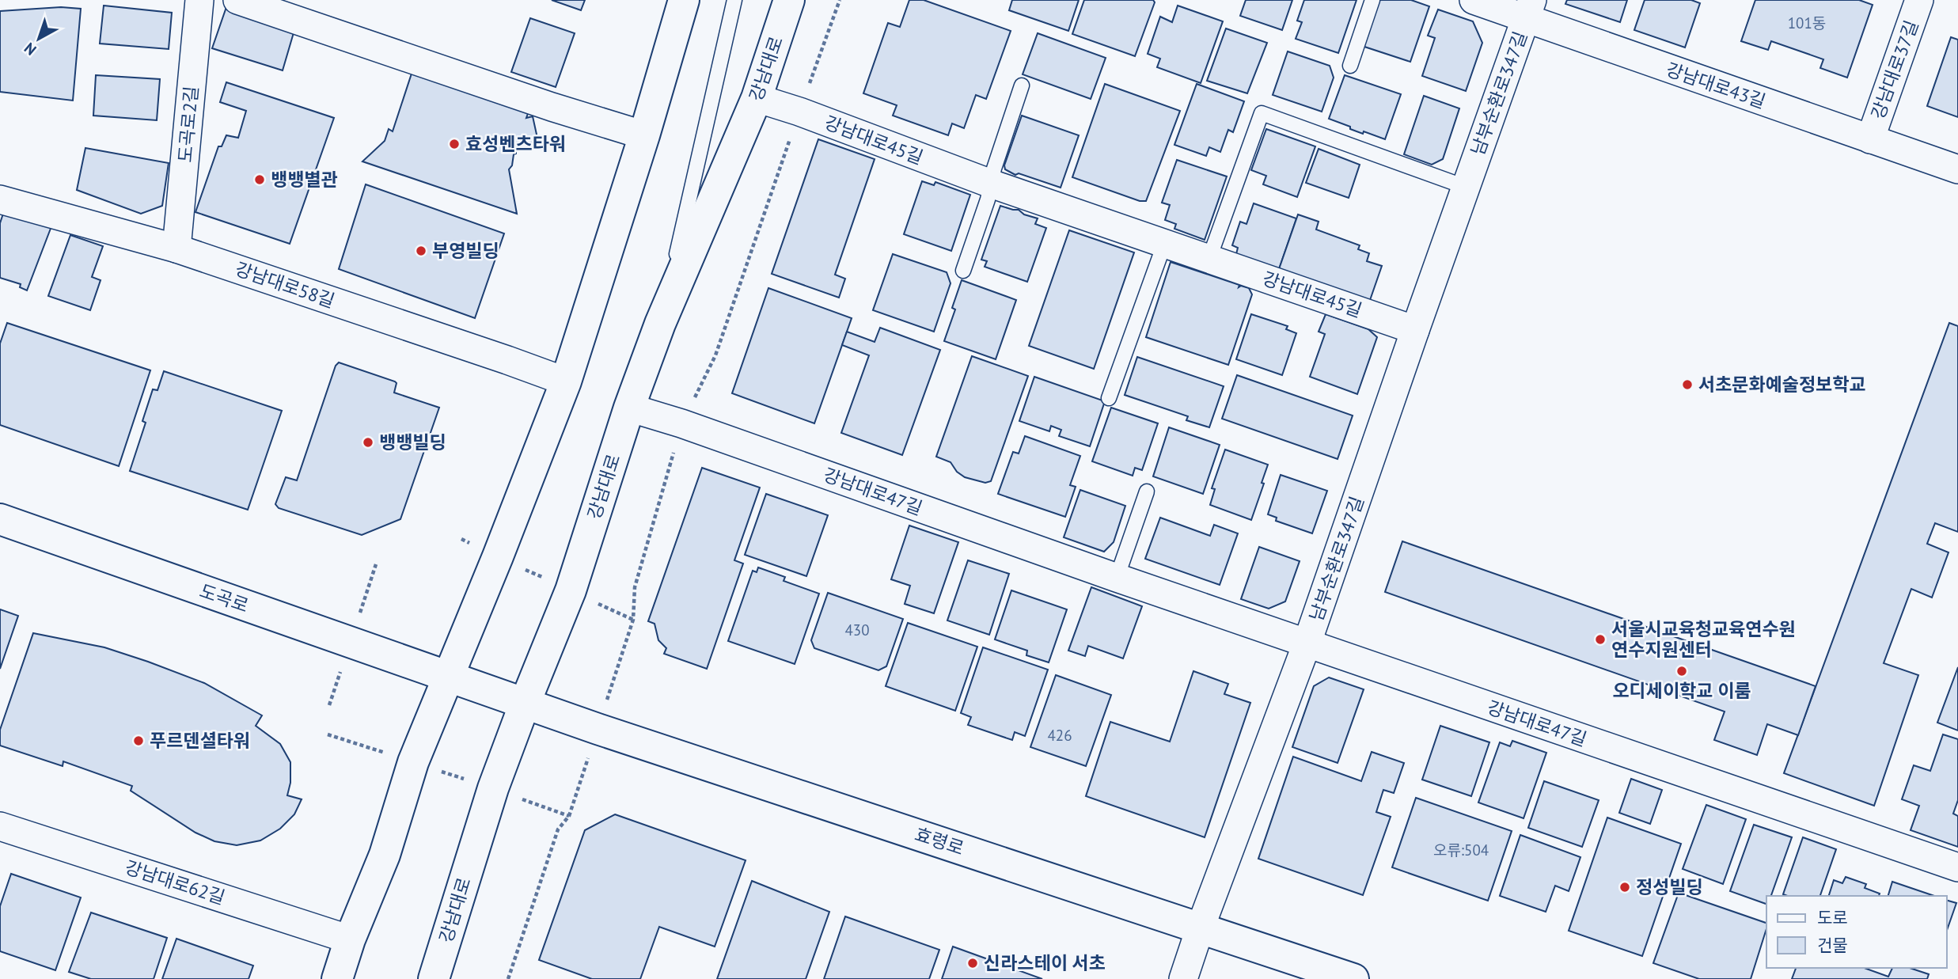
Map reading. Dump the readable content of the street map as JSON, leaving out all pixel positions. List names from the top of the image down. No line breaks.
{"streets":{"main road":["강남대로","도곡로","효령로"],"street":["강남대로37길","강남대로43길","남부순환로347길","도곡로2길","강남대로45길","강남대로58길","강남대로47길","강남대로62길"]},"crossings":[["강남대로","강남대로45길"],["강남대로","강남대로47길"],["강남대로","도곡로"],["강남대로","효령로"],["강남대로37길","강남대로43길"],["강남대로43길","남부순환로347길"],["남부순환로347길","강남대로45길"],["남부순환로347길","강남대로47길"],["남부순환로347길","효령로"],["도곡로2길","강남대로58길"],["도곡로","효령로"]],"places":["효성벤츠타워","뱅뱅별관","부영빌딩","서초문화예술정보학교","뱅뱅빌딩","서울시교육청교육연수원 연수지원센터","오디세이학교 이룸","푸르덴셜타워","정성빌딩","신라스테이 서초"],"house_numbers":["101동","430","426","오류:504"],"legend":["도로","건물"],"north":"bottom left"}
